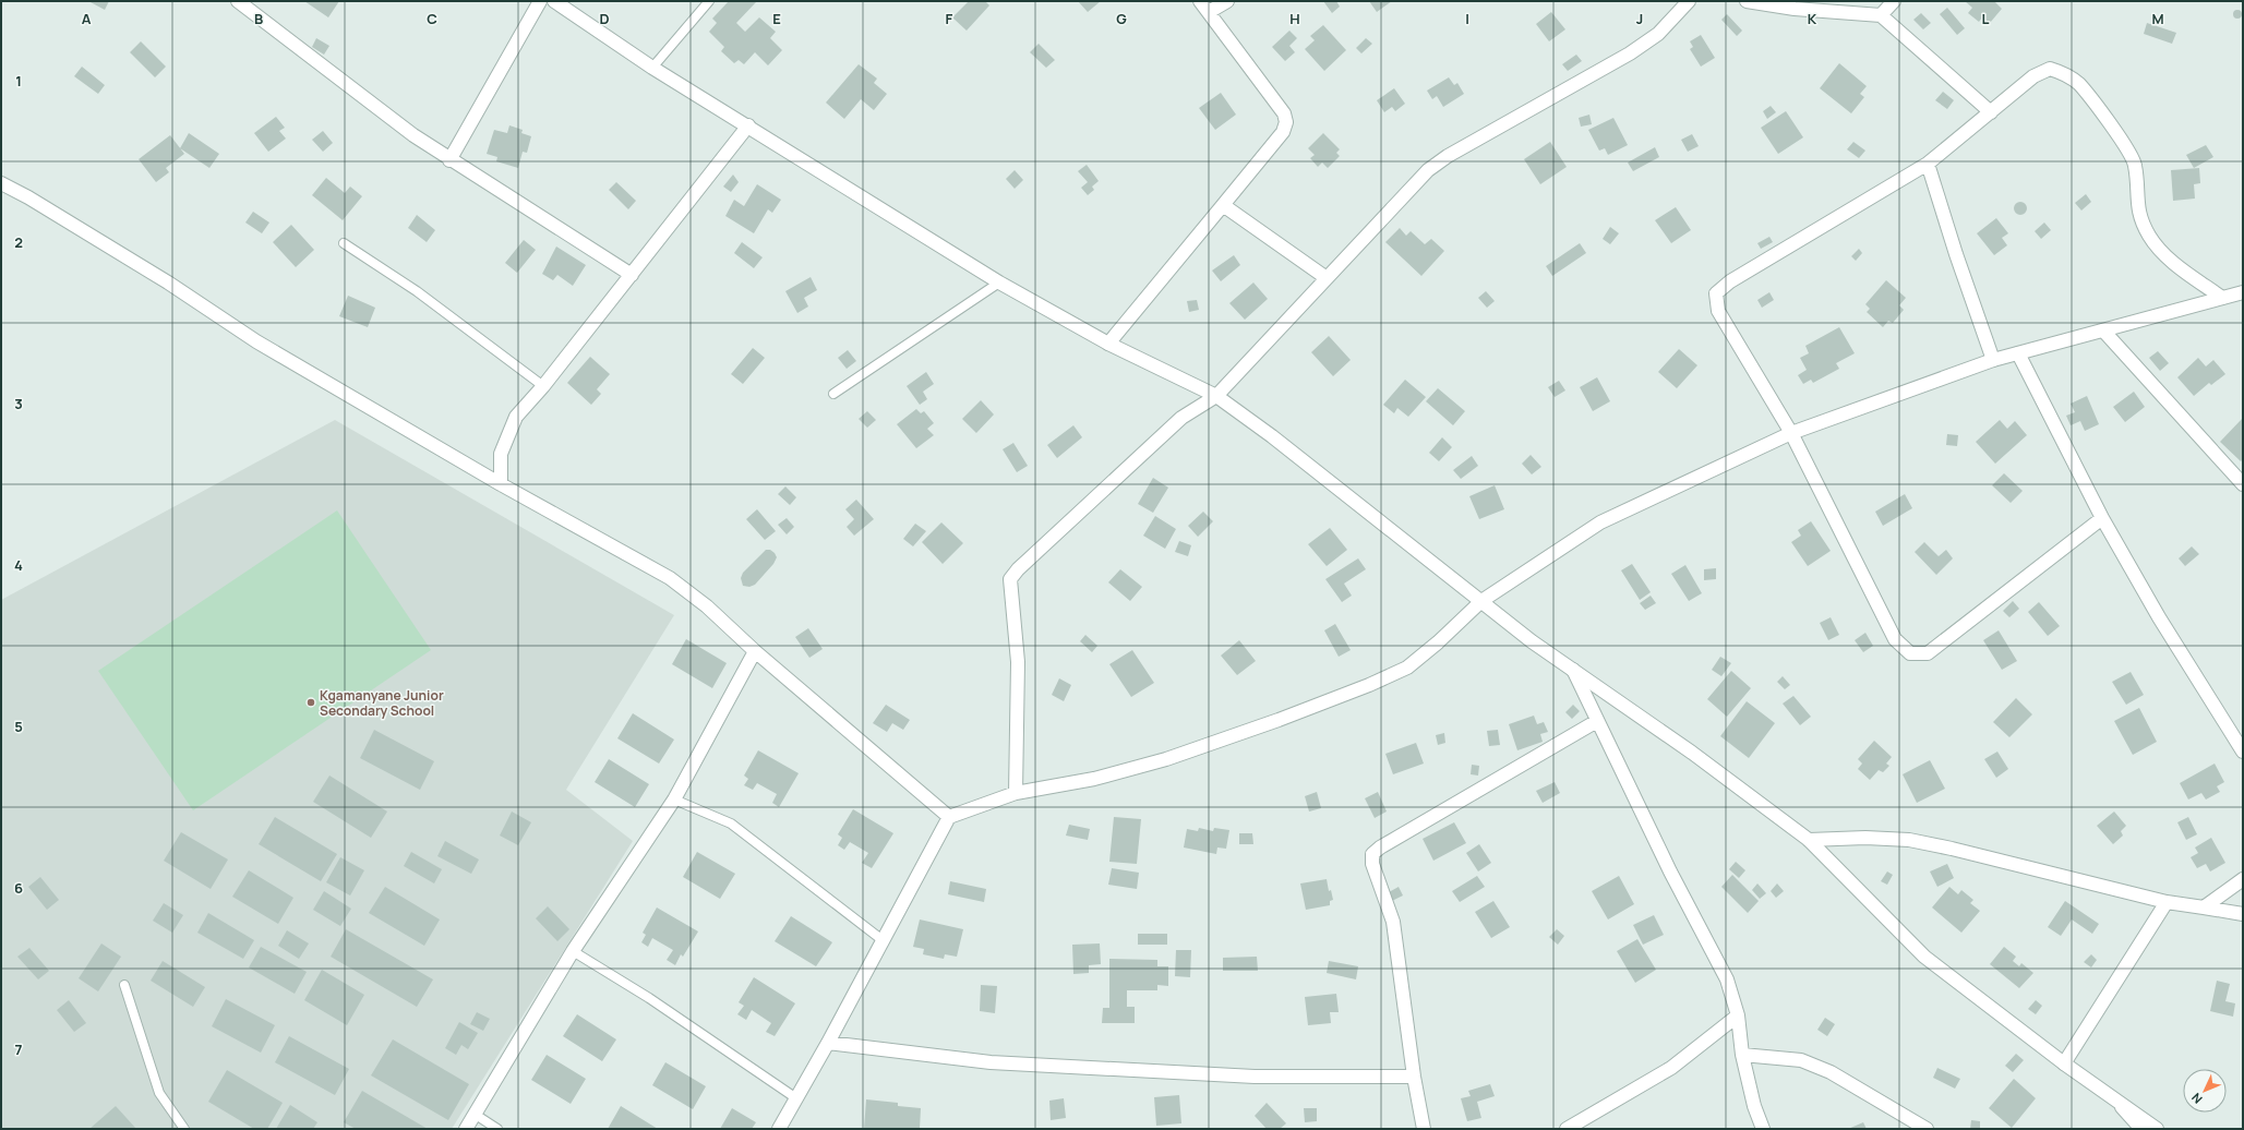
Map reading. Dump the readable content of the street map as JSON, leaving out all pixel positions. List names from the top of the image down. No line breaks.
{"places":["Kgamanyane Junior Secondary School"],"north":"bottom left","grid":{"columns":["A","B","C","D","E","F","G","H","I","J","K","L","M"],"rows":["1","2","3","4","5","6","7"]}}
